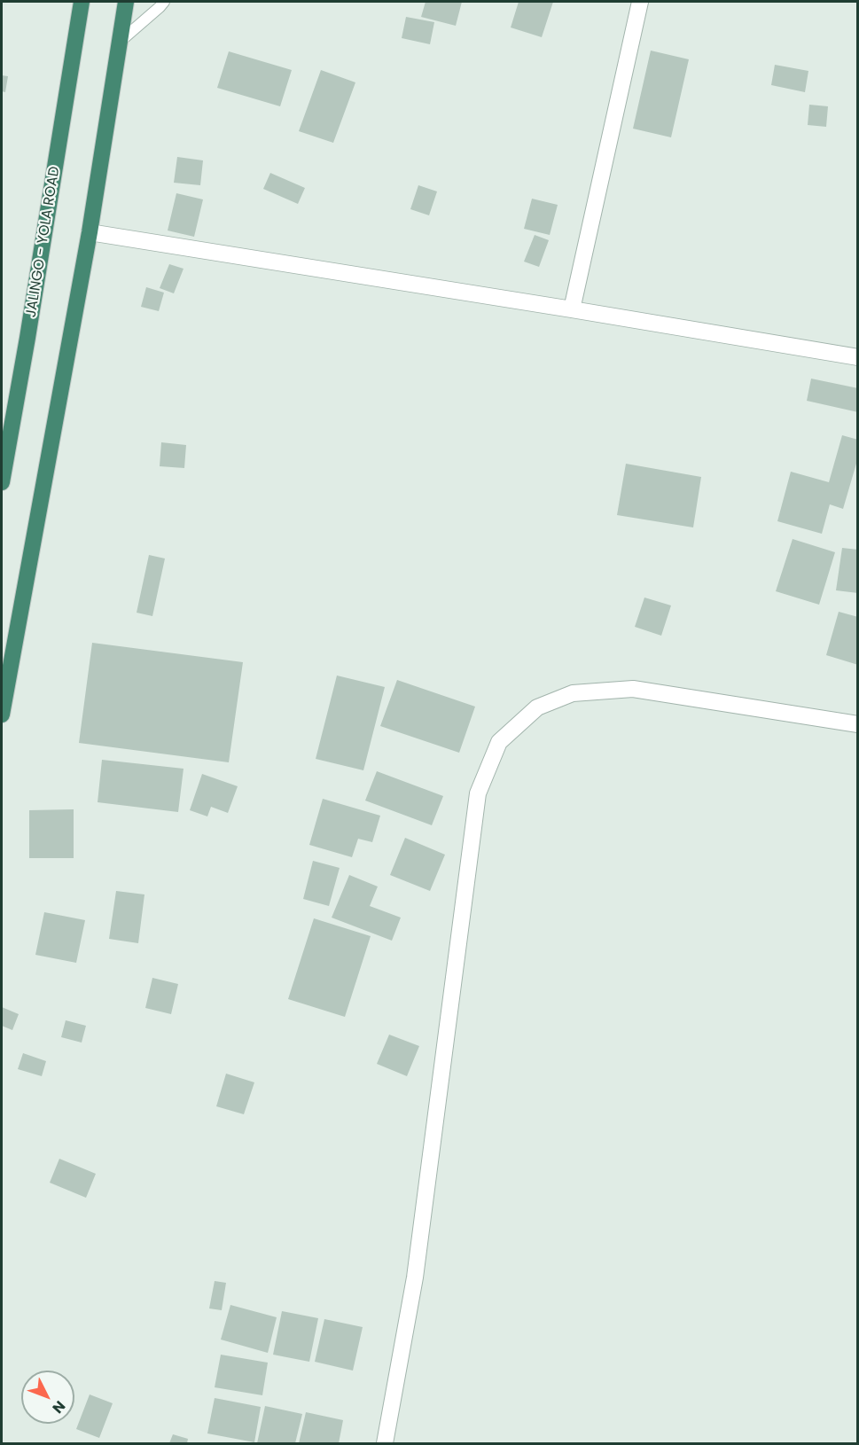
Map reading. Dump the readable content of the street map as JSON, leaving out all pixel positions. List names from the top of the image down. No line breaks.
{"streets":{"highway":["JALINGO - YOLA ROAD"]},"north":"bottom right"}
